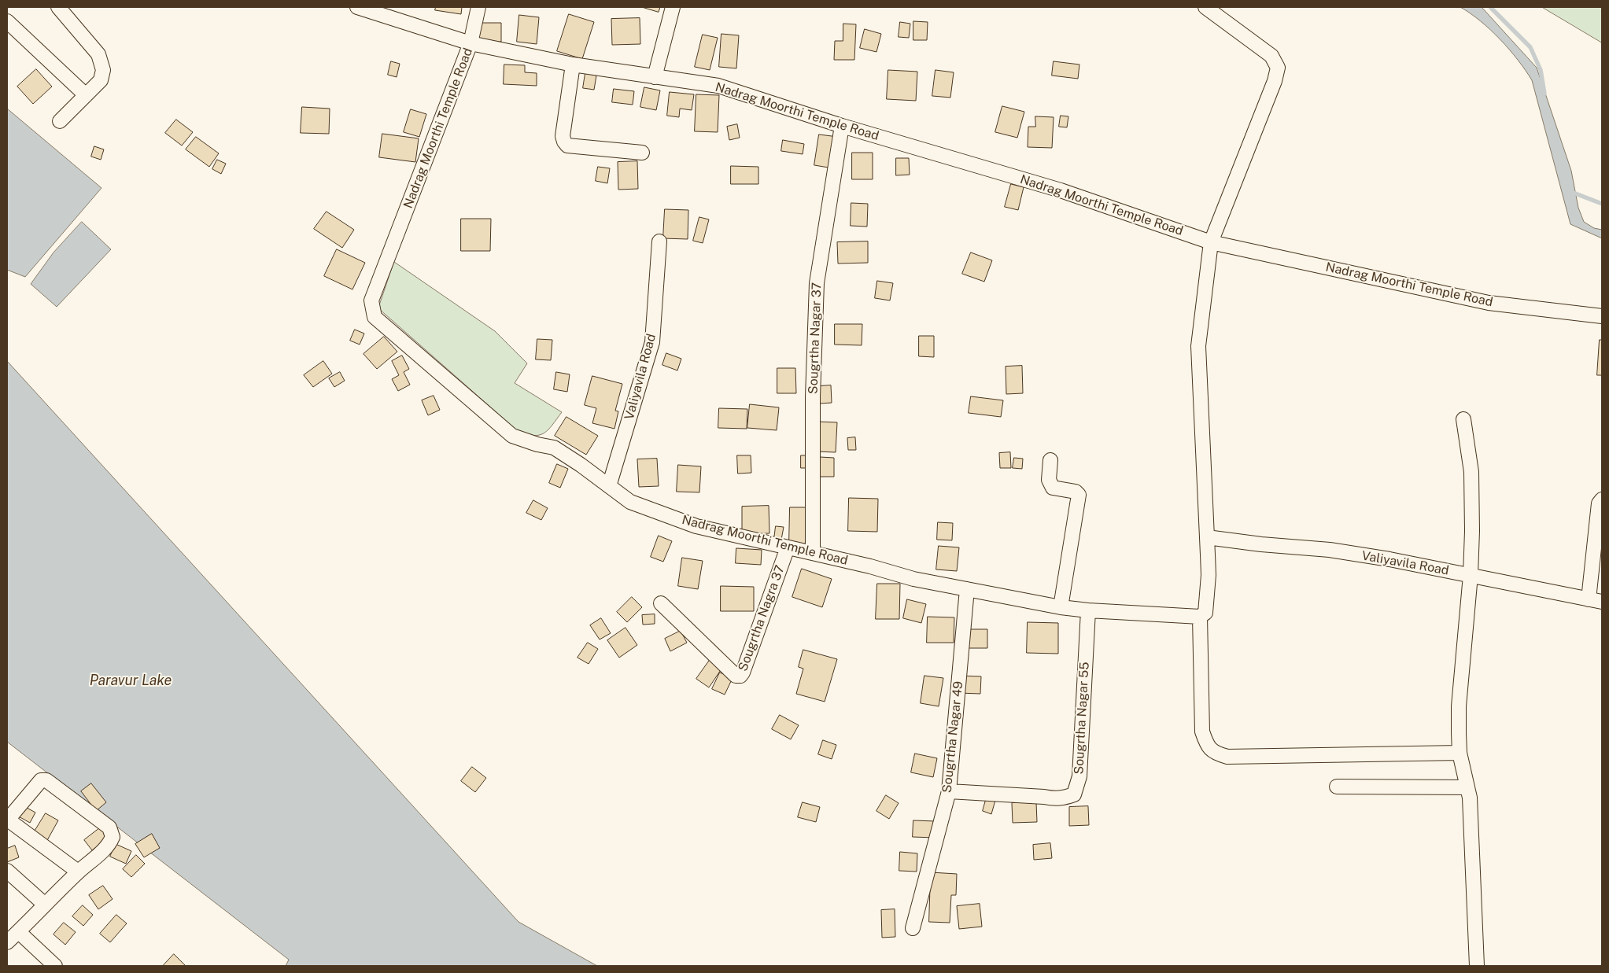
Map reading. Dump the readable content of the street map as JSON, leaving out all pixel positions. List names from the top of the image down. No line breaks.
{"streets":{"street":["Nadrag Moorthi Temple Road","Sougrtha Nagar 37","Valiyavila Road","Sougrtha Nagra 37","Sougrtha Nagar 55","Sougrtha Nagar 49"]},"crossings":[["Nadrag Moorthi Temple Road","Sougrtha Nagar 37"],["Nadrag Moorthi Temple Road","Valiyavila Road"],["Nadrag Moorthi Temple Road","Sougrtha Nagra 37"],["Nadrag Moorthi Temple Road","Sougrtha Nagar 55"],["Nadrag Moorthi Temple Road","Sougrtha Nagar 49"],["Sougrtha Nagar 55","Sougrtha Nagar 49"]],"water":["Paravur Lake"]}
